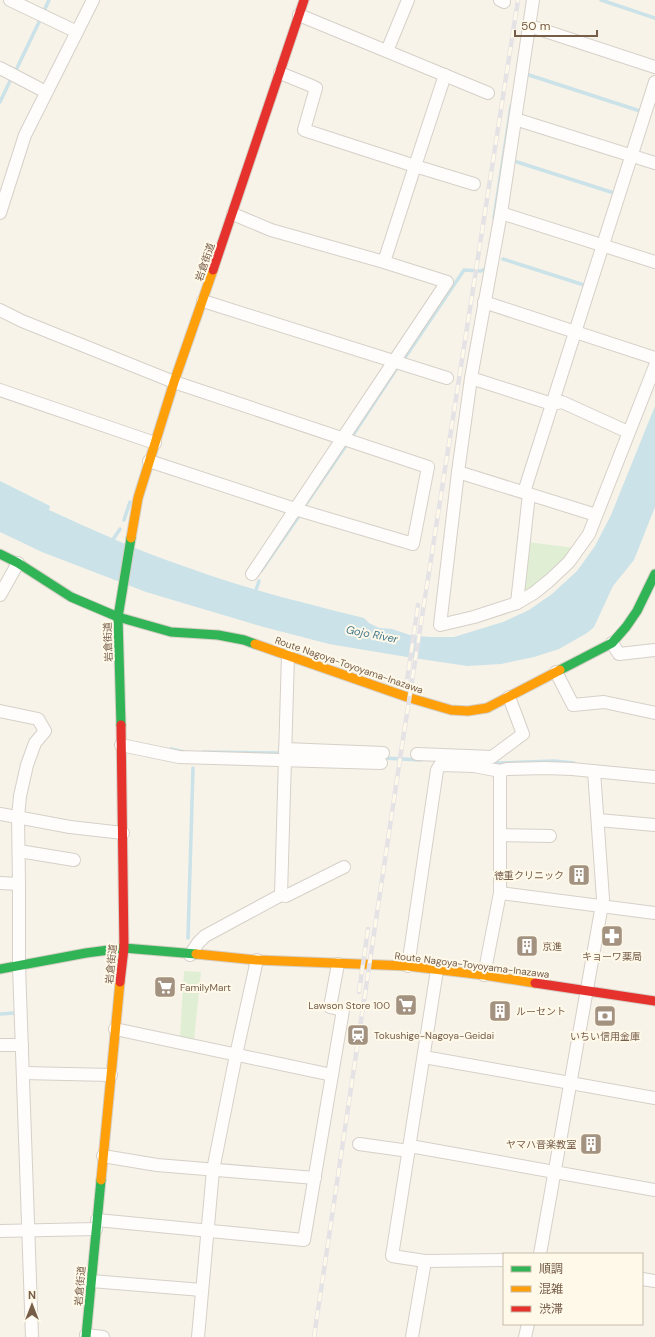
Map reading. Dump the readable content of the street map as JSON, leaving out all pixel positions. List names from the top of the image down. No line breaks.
{"streets":{"main road":["岩倉街道","Route Nagoya-Toyoyama-Inazawa"]},"crossings":[["岩倉街道","Route Nagoya-Toyoyama-Inazawa"]],"water":["Gojo River"],"places":{"building":["徳重クリニック","京進","ルーセント","ヤマハ音楽教室"],"pharmacy":["キョーワ薬局"],"supermarket":["FamilyMart","Lawson Store 100"],"bank":["いちい信用金庫"],"station":["Tokushige-Nagoya-Geidai"]},"legend":["順調","混雑","渋滞"],"scale_bar":"50 m","north":"top"}
